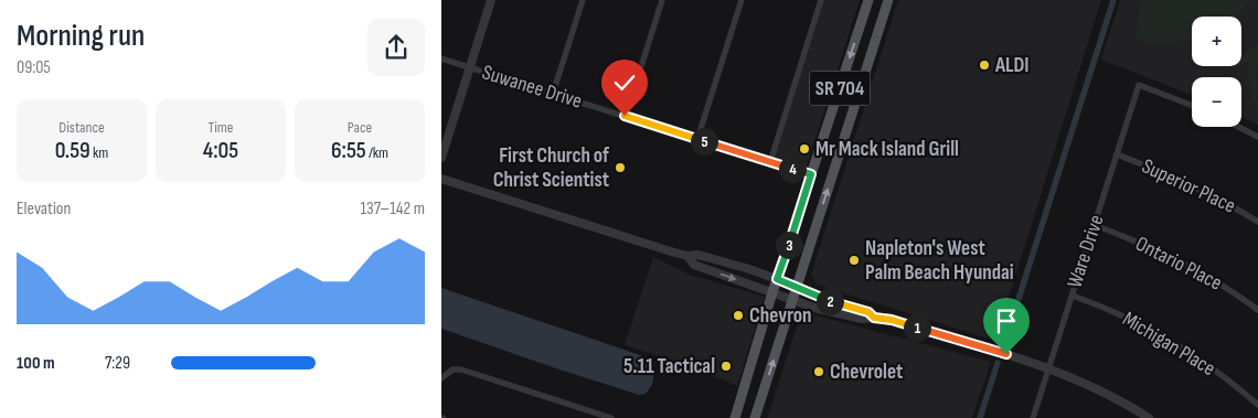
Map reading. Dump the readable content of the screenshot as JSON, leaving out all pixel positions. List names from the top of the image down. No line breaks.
{"streets":{"main road":["SR 704"],"street":["Suwanee Drive","Superior Place","Ware Drive","Ontario Place","Michigan Place"]},"crossings":[["Suwanee Drive","SR 704"],["Superior Place","Ware Drive"],["Ware Drive","Ontario Place"],["Ware Drive","Michigan Place"]],"places":["ALDI","Mr Mack Island Grill","First Church of Christ Scientist","Napleton's West Palm Beach Hyundai","Chevron","5.11 Tactical","Chevrolet"],"page":{"heading":["Morning run","09:05"],"map_buttons":["+","−"],"stats":[["Distance","0.59 km"],["Time","4:05"],["Pace","6:55 /km"]],"pins":["5","4","3","2","1"],"chart":["Elevation","137–142 m"],"list":[{"name":"100 m","note":"7:29"}]}}
